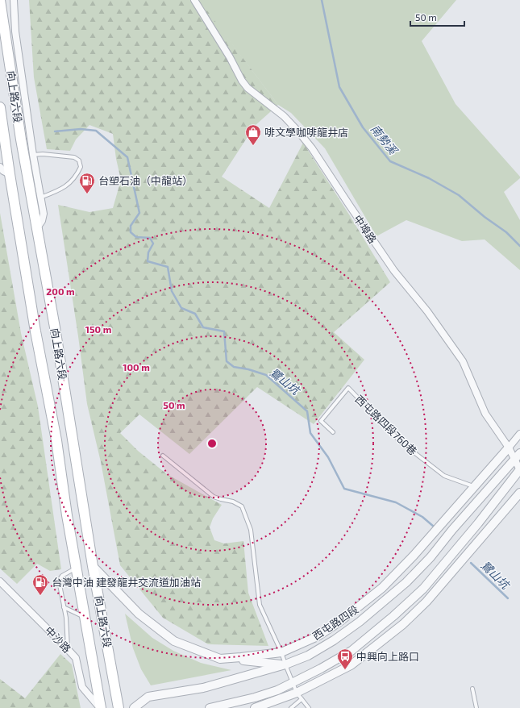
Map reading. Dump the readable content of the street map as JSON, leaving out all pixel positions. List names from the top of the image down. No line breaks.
{"streets":{"main road":["向上路六段"],"street":["中埠路","西屯路四段","中沙路"],"lane":["西屯路四段760巷"]},"crossings":[["向上路六段","西屯路四段"],["向上路六段","中沙路"],["中埠路","西屯路四段"],["西屯路四段760巷","西屯路四段"]],"water":["南勢溪","鷺山坑"],"places":{"shop":["啡文學咖啡龍井店"],"fuel station":["台塑石油（中龍站）","台灣中油 建發龍井交流道加油站"],"bus stop":["中興向上路口"]},"scale_bar":"50 m","rings":["200 m","150 m","100 m","50 m"]}
